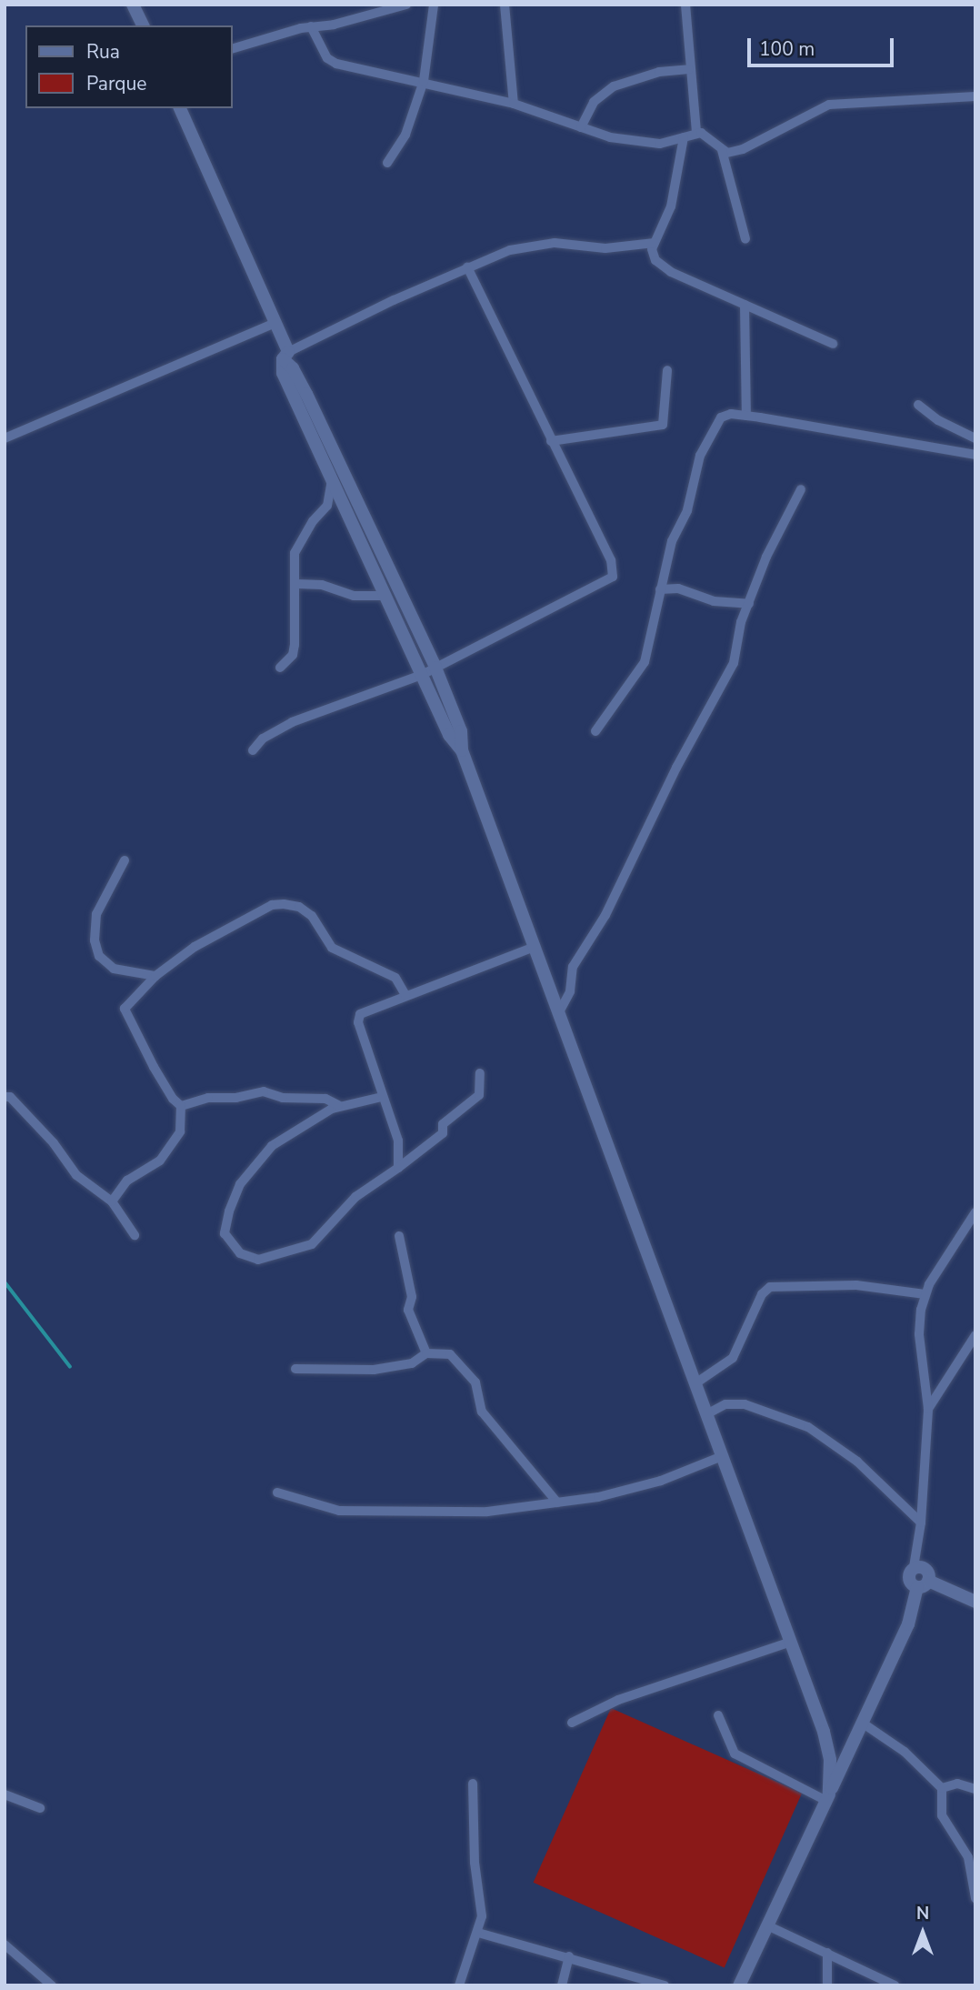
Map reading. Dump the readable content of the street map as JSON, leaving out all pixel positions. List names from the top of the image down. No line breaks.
{"legend":["Rua","Parque"],"scale_bar":"100 m","north":"top"}
